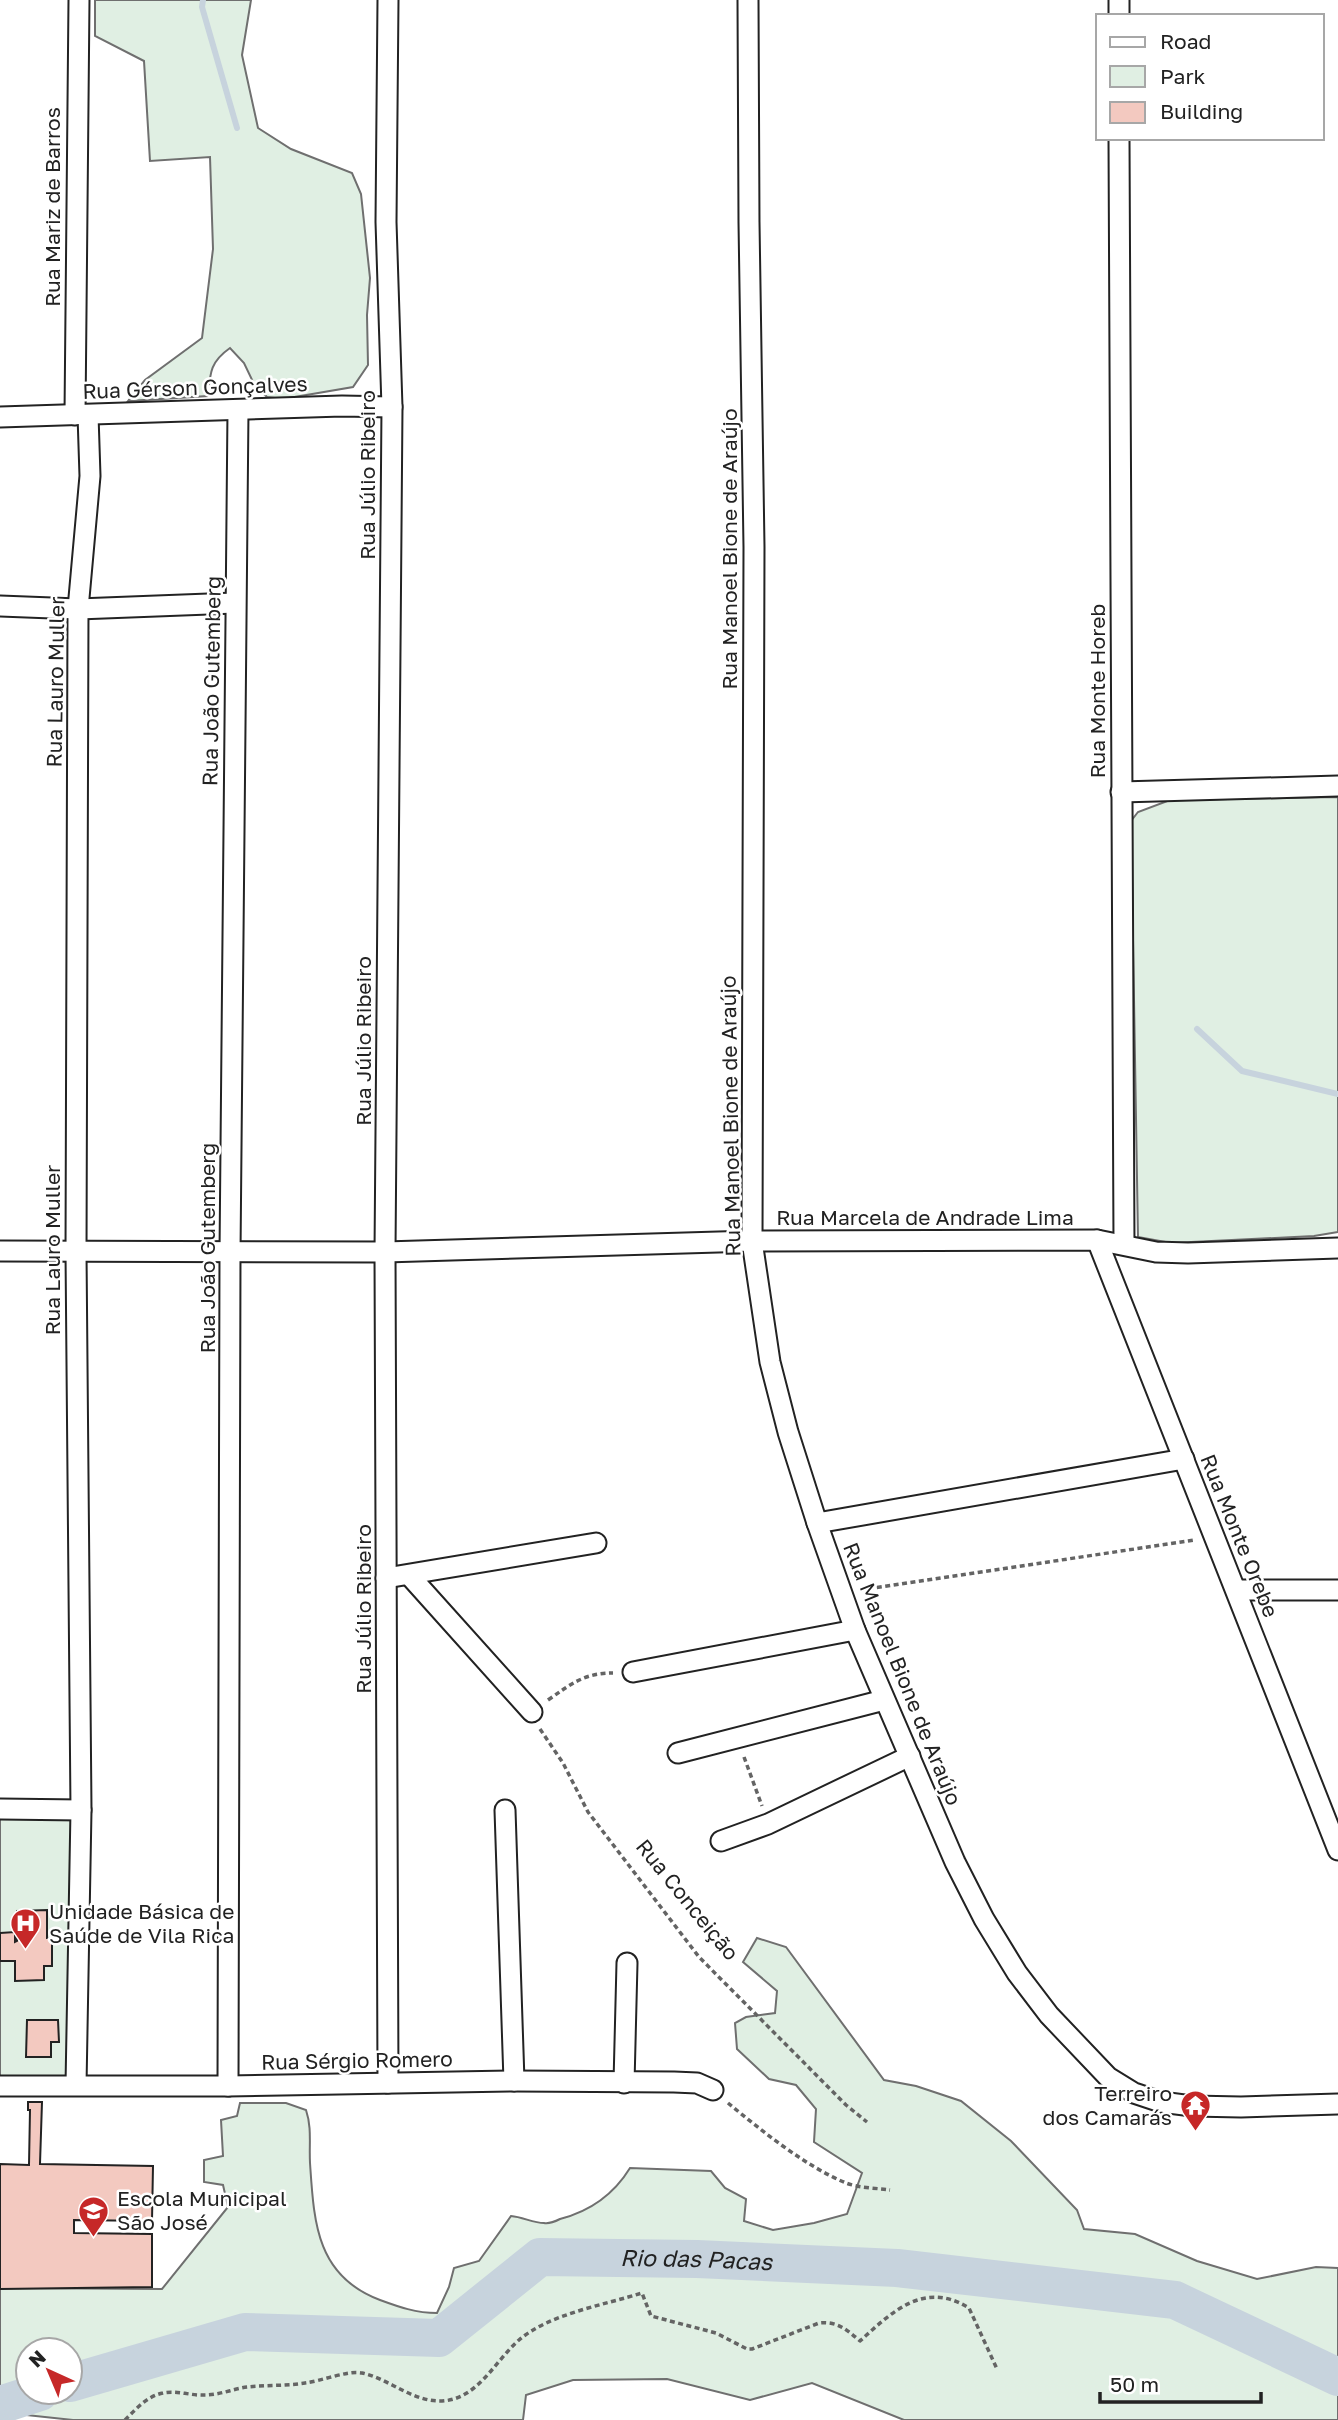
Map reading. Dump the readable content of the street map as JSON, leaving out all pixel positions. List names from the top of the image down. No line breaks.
{"streets":{"street":["Rua Mariz de Barros","Rua Gérson Gonçalves","Rua Júlio Ribeiro","Rua Manoel Bione de Araújo","Rua João Gutemberg","Rua Lauro Muller","Rua Monte Horeb","Rua Marcela de Andrade Lima","Rua Monte Orebe","Rua Sérgio Romero"],"path":["Rua Conceição"]},"crossings":[["Rua Mariz de Barros","Rua Gérson Gonçalves"],["Rua Mariz de Barros","Rua Lauro Muller"],["Rua Gérson Gonçalves","Rua Júlio Ribeiro"],["Rua Gérson Gonçalves","Rua João Gutemberg"],["Rua Gérson Gonçalves","Rua Lauro Muller"],["Rua Júlio Ribeiro","Rua Marcela de Andrade Lima"],["Rua Júlio Ribeiro","Rua Sérgio Romero"],["Rua Manoel Bione de Araújo","Rua Marcela de Andrade Lima"],["Rua João Gutemberg","Rua Marcela de Andrade Lima"],["Rua João Gutemberg","Rua Sérgio Romero"],["Rua Lauro Muller","Rua Marcela de Andrade Lima"],["Rua Lauro Muller","Rua Sérgio Romero"],["Rua Monte Horeb","Rua Marcela de Andrade Lima"],["Rua Marcela de Andrade Lima","Rua Monte Orebe"]],"water":["Rio das Pacas"],"places":{"hospital":["Unidade Básica de Saúde de Vila Rica"],"temple":["Terreiro dos Camarás"],"school or university":["Escola Municipal São José"]},"legend":["Road","Park","Building"],"scale_bar":"50 m","north":"top left"}
